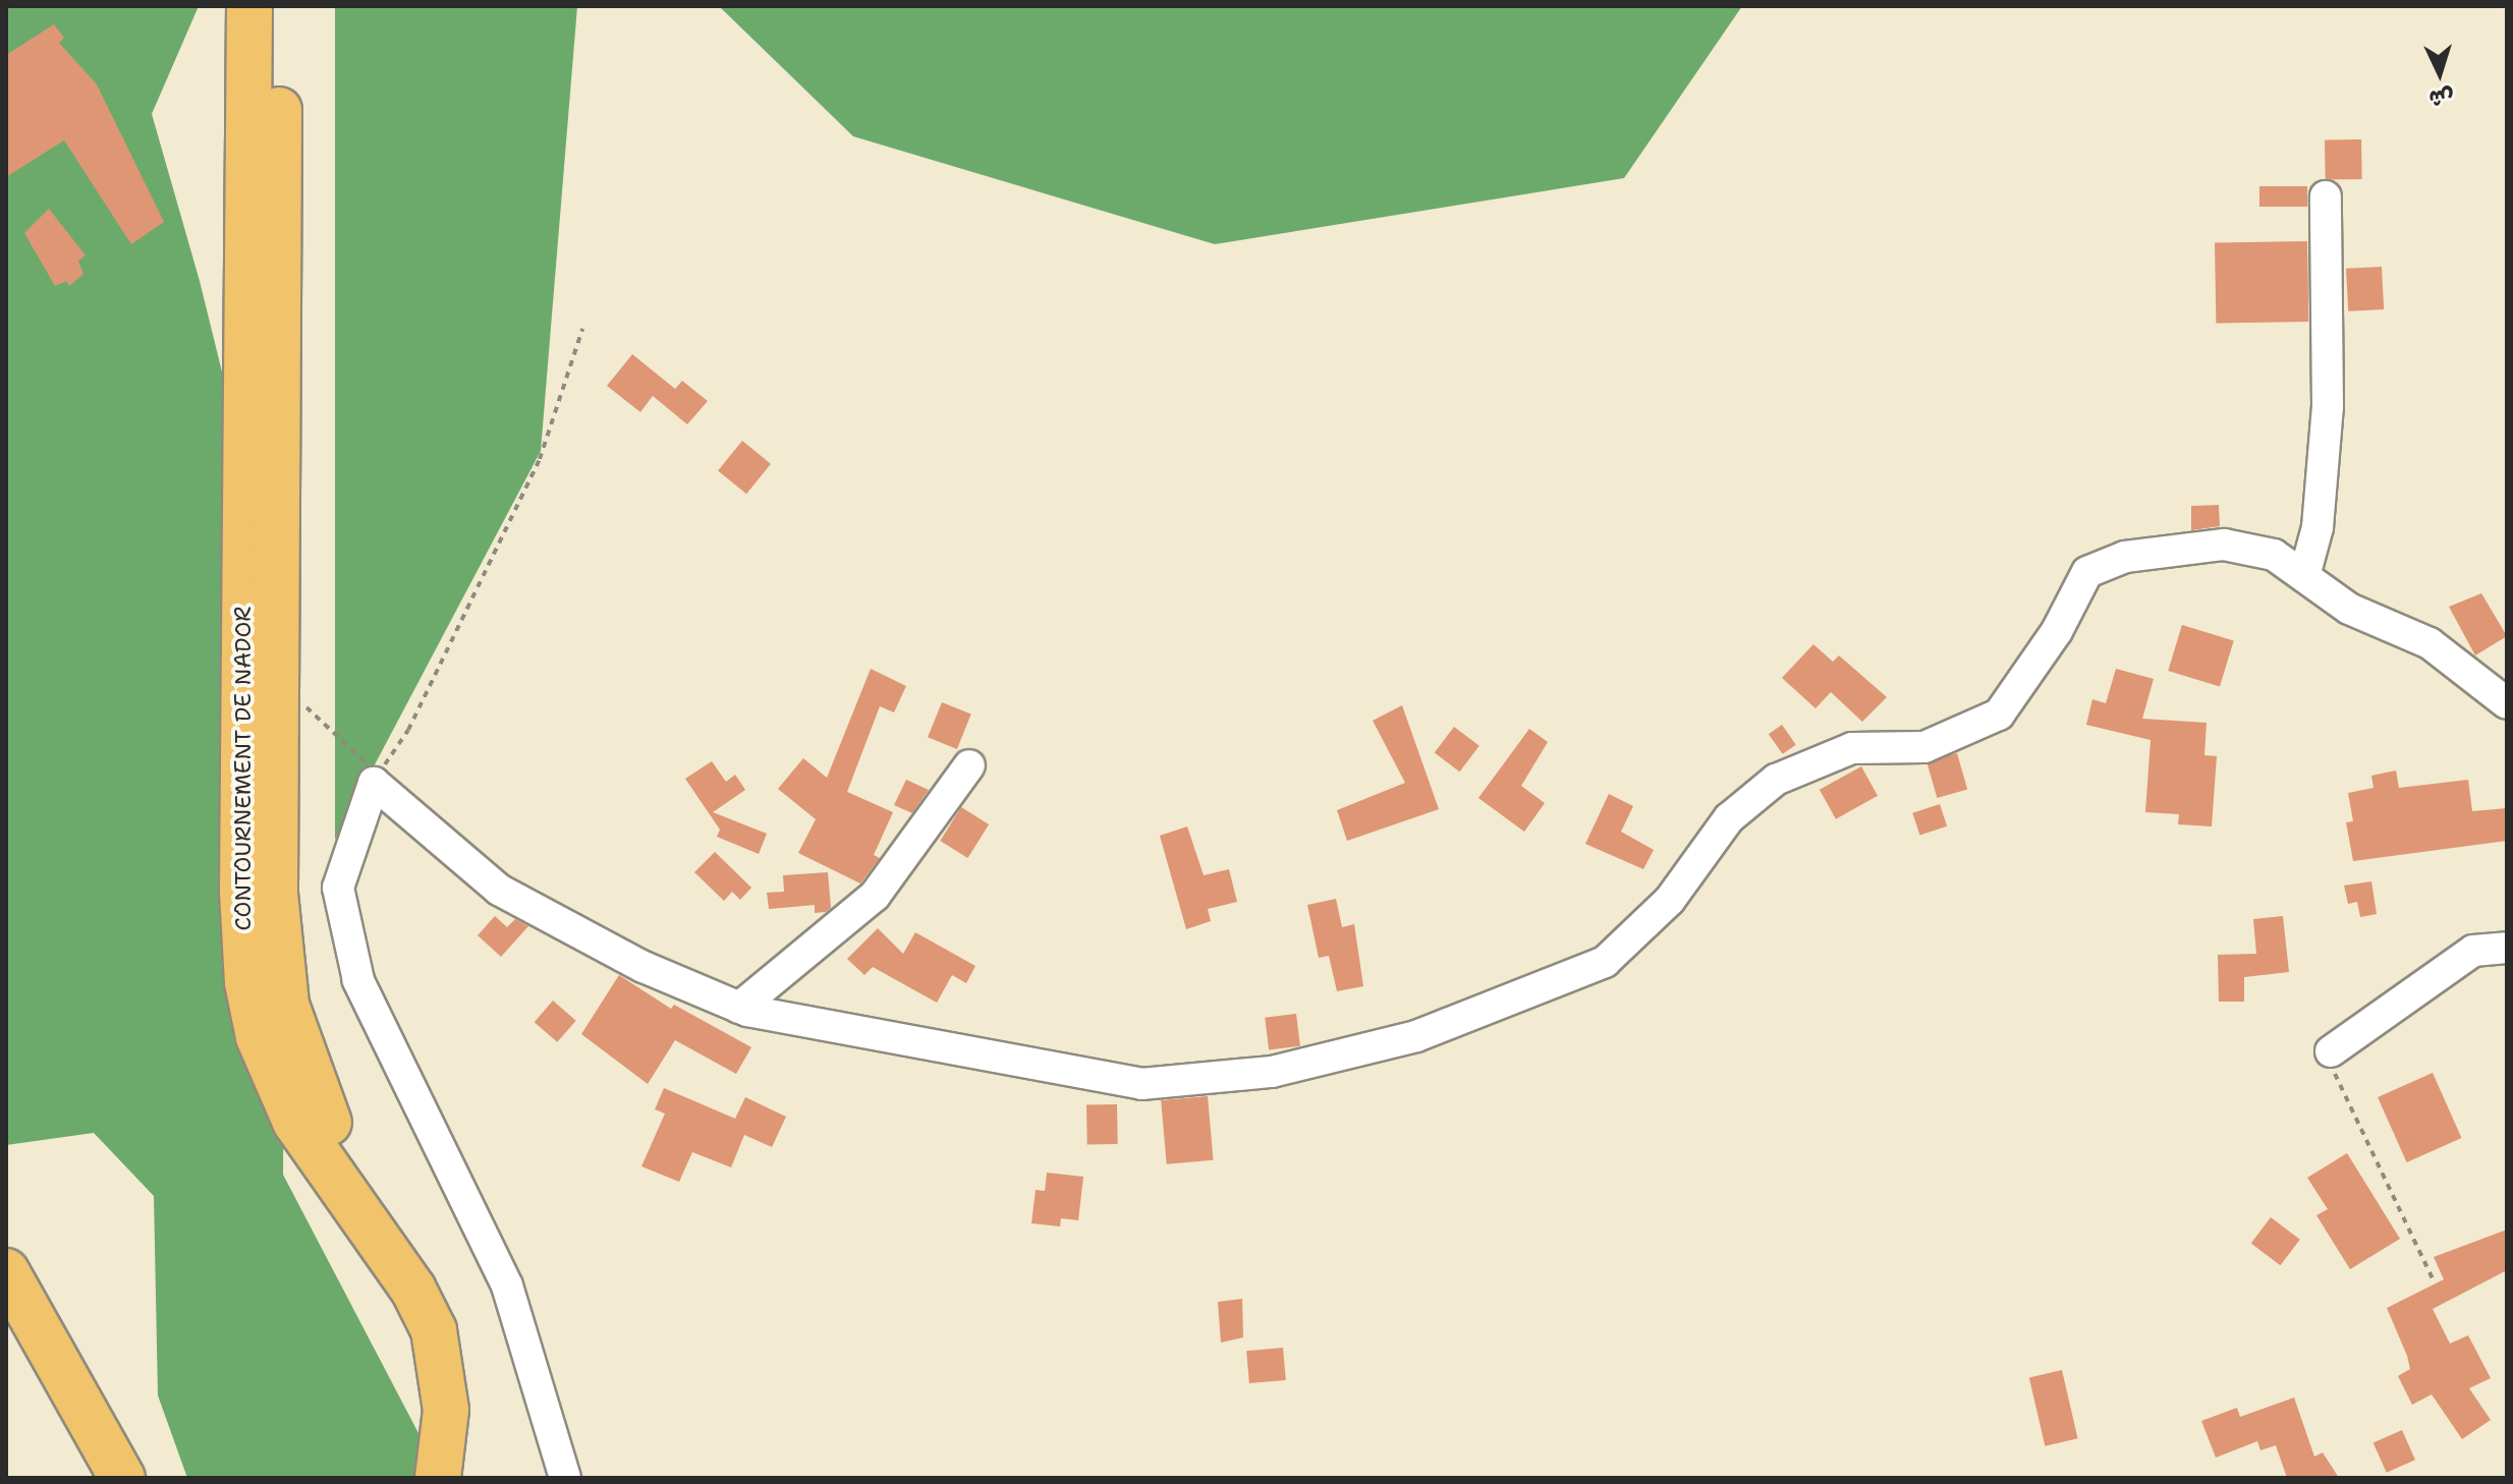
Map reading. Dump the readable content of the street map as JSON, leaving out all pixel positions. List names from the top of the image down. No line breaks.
{"streets":{"highway":["CONTOURNEMENT DE NADOR"]},"north":"bottom"}
